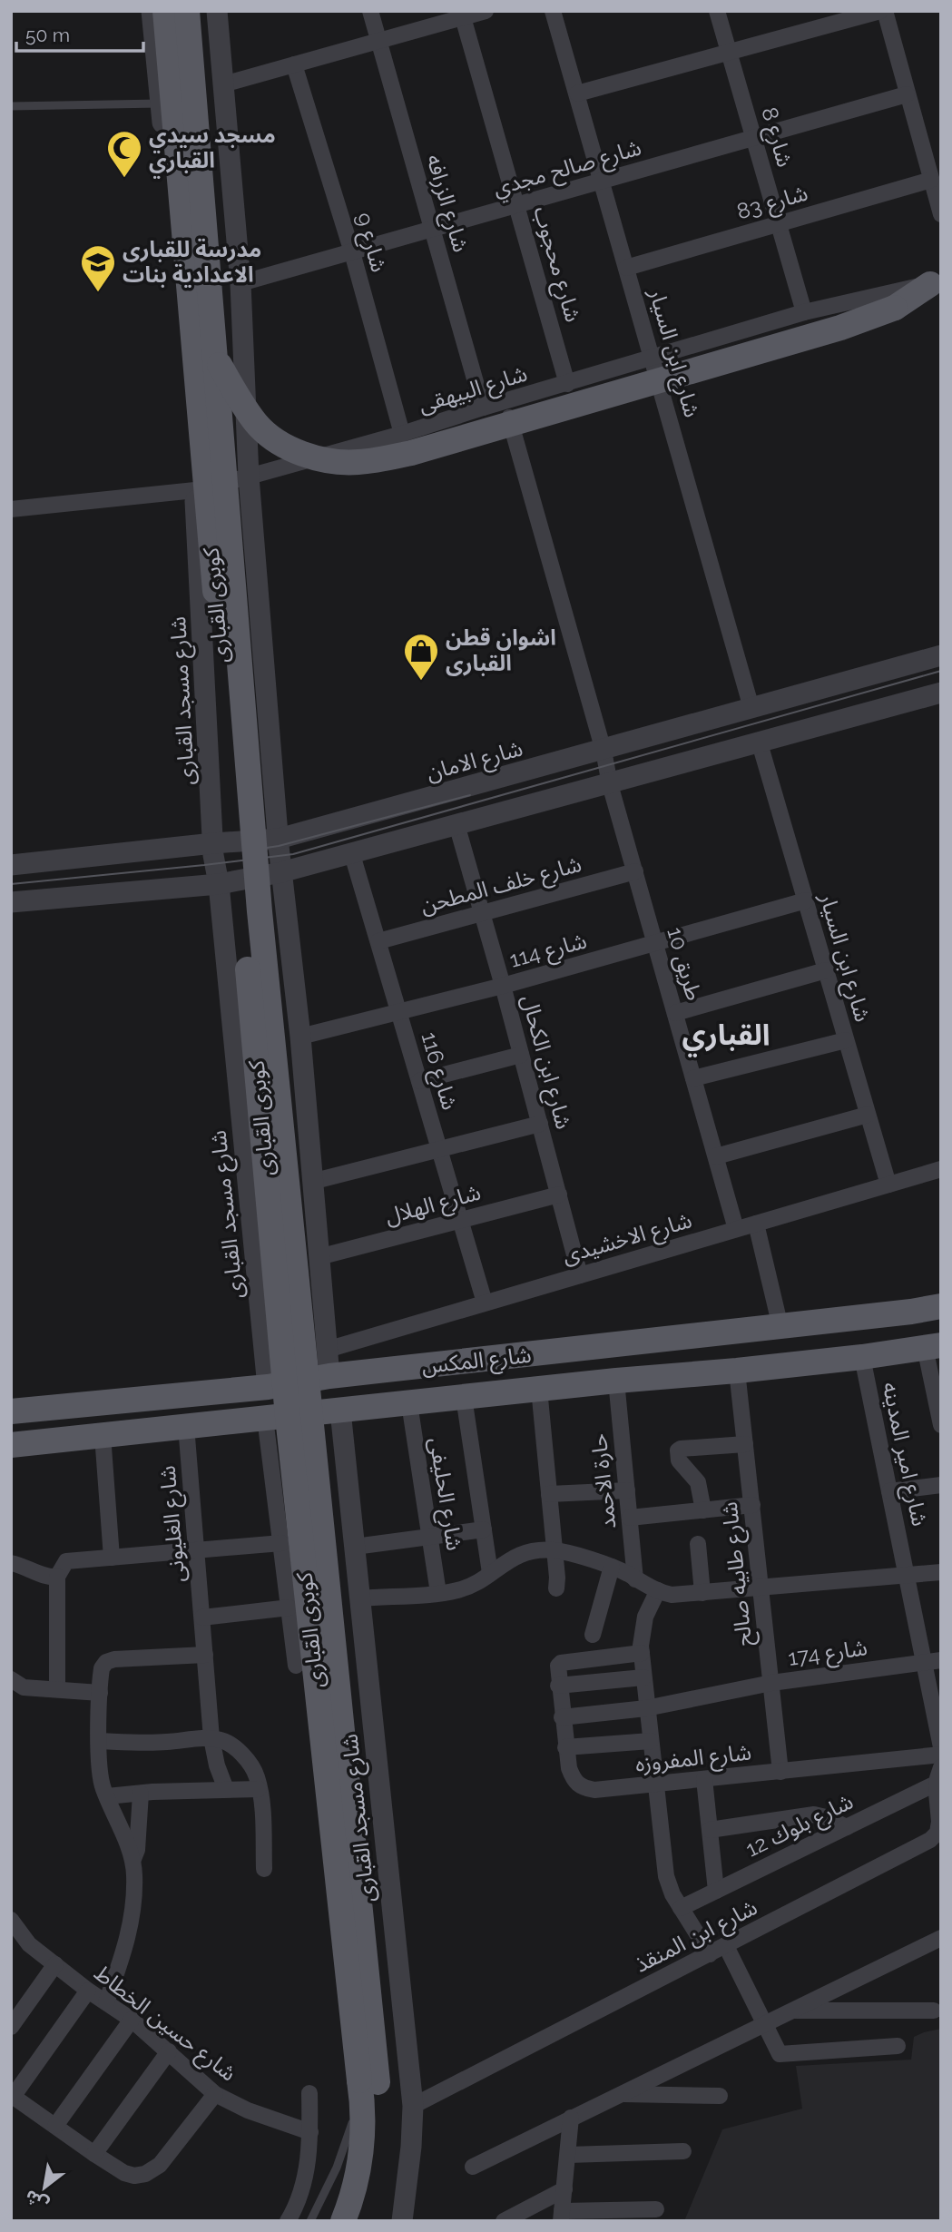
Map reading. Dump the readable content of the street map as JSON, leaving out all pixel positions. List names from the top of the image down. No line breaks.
{"streets":{"main road":["كوبرى القبارى","شارع المكس"],"street":["شارع 8","شارع صالح مجدي","شارع 83","شارع الزرافه","شارع 9","شارع محجوب","شارع ابن السيار","شارع البيهقى","شارع مسجد القبارى","شارع الامان","شارع خلف المطحن","شارع 114","طريق 10","شارع ابن الكحال","شارع 116","شارع الهلال","شارع الاخشيدى","شارع امير المدينه","حارة الاحمد","شارع الحليفى","شارع الغليونى","شارع طابيه صالح","شارع 174","شارع المفروزه","شارع بلوك 12","شارع ابن المنقذ","شارع حسين الخطاط"]},"crossings":[["شارع 8","شارع صالح مجدي"],["شارع 8","شارع 83"],["شارع 8","شارع البيهقى"],["شارع صالح مجدي","شارع الزرافه"],["شارع صالح مجدي","شارع 9"],["شارع صالح مجدي","شارع محجوب"],["شارع صالح مجدي","شارع ابن السيار"],["شارع 83","شارع ابن السيار"],["شارع الزرافه","شارع البيهقى"],["شارع 9","شارع البيهقى"],["شارع محجوب","شارع البيهقى"],["شارع ابن السيار","شارع البيهقى"],["شارع ابن السيار","شارع الامان"],["شارع ابن السيار","شارع 114"],["شارع ابن السيار","شارع الاخشيدى"],["شارع البيهقى","شارع مسجد القبارى"],["شارع البيهقى","طريق 10"],["شارع مسجد القبارى","شارع الامان"],["شارع مسجد القبارى","شارع المكس"],["شارع مسجد القبارى","شارع ابن المنقذ"],["شارع الامان","طريق 10"],["شارع خلف المطحن","طريق 10"],["شارع خلف المطحن","شارع ابن الكحال"],["شارع خلف المطحن","شارع 116"],["شارع 114","طريق 10"],["شارع 114","شارع ابن الكحال"],["شارع 114","شارع 116"],["طريق 10","شارع الاخشيدى"],["شارع ابن الكحال","شارع الهلال"],["شارع ابن الكحال","شارع الاخشيدى"],["شارع 116","شارع الهلال"],["شارع 116","شارع الاخشيدى"],["شارع المكس","شارع امير المدينه"],["شارع المكس","حارة الاحمد"],["شارع المكس","شارع الحليفى"],["شارع المكس","شارع الغليونى"],["شارع المكس","شارع طابيه صالح"],["شارع امير المدينه","شارع 174"],["شارع طابيه صالح","شارع 174"],["شارع طابيه صالح","شارع المفروزه"],["شارع 174","شارع المفروزه"],["شارع بلوك 12","شارع ابن المنقذ"]],"districts":["القباري"],"places":{"mosque":["مسجد سيدي القباري"],"school or university":["مدرسة للقبارى الاعدادية بنات"],"shop":["اشوان قطن القبارى"]},"scale_bar":"50 m","north":"bottom left"}
